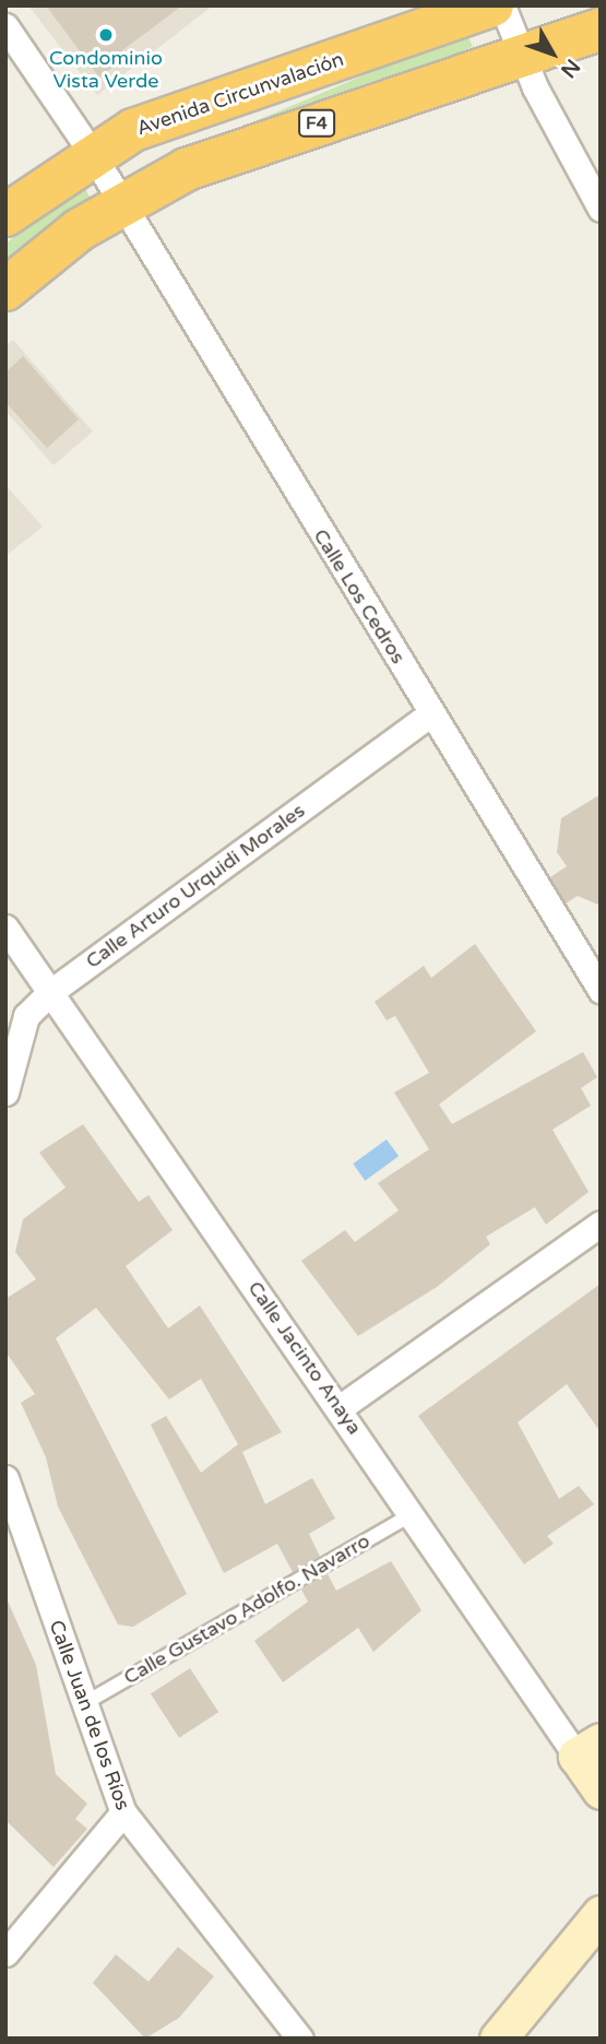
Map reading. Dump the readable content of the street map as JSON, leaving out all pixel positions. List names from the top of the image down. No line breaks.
{"streets":{"highway":["Avenida Circunvalación","F4"],"street":["Calle Los Cedros","Calle Arturo Urquidi Morales","Calle Jacinto Anaya","Calle Juan de los Ríos"],"lane":["Calle Gustavo Adolfo. Navarro"]},"crossings":[["Avenida Circunvalación","Calle Los Cedros"],["F4","Calle Los Cedros"],["Calle Los Cedros","Calle Arturo Urquidi Morales"],["Calle Arturo Urquidi Morales","Calle Jacinto Anaya"],["Calle Jacinto Anaya","Calle Gustavo Adolfo. Navarro"],["Calle Gustavo Adolfo. Navarro","Calle Juan de los Ríos"]],"places":["Condominio Vista Verde"],"north":"bottom right"}
